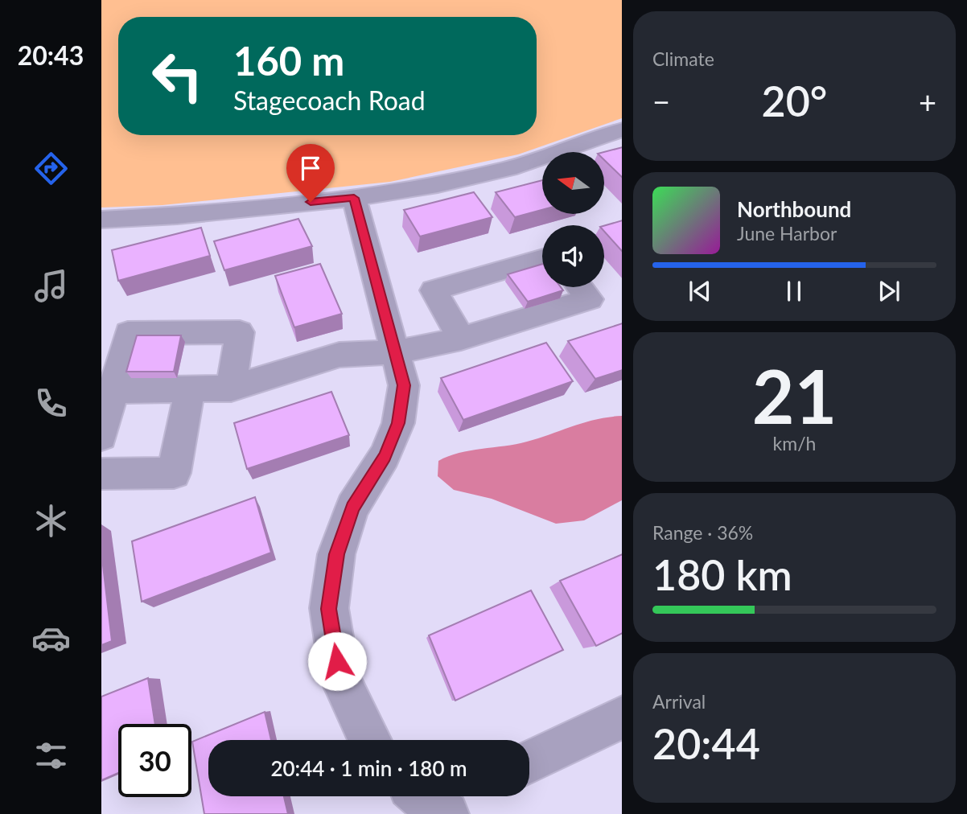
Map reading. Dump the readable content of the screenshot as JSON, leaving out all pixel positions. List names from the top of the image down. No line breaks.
{"north":"left","page":{"tabs":"20:43","tile":["Climate",["21","km/h"],["Range · 36%","180 km"],["Arrival","20:44"]],"turn":["160 m","Stagecoach Road"],"heat":["−","20°","+"],"song":["Northbound","June Harbor"],"limit":"30","trip":"20:44 · 1 min · 180 m"}}
